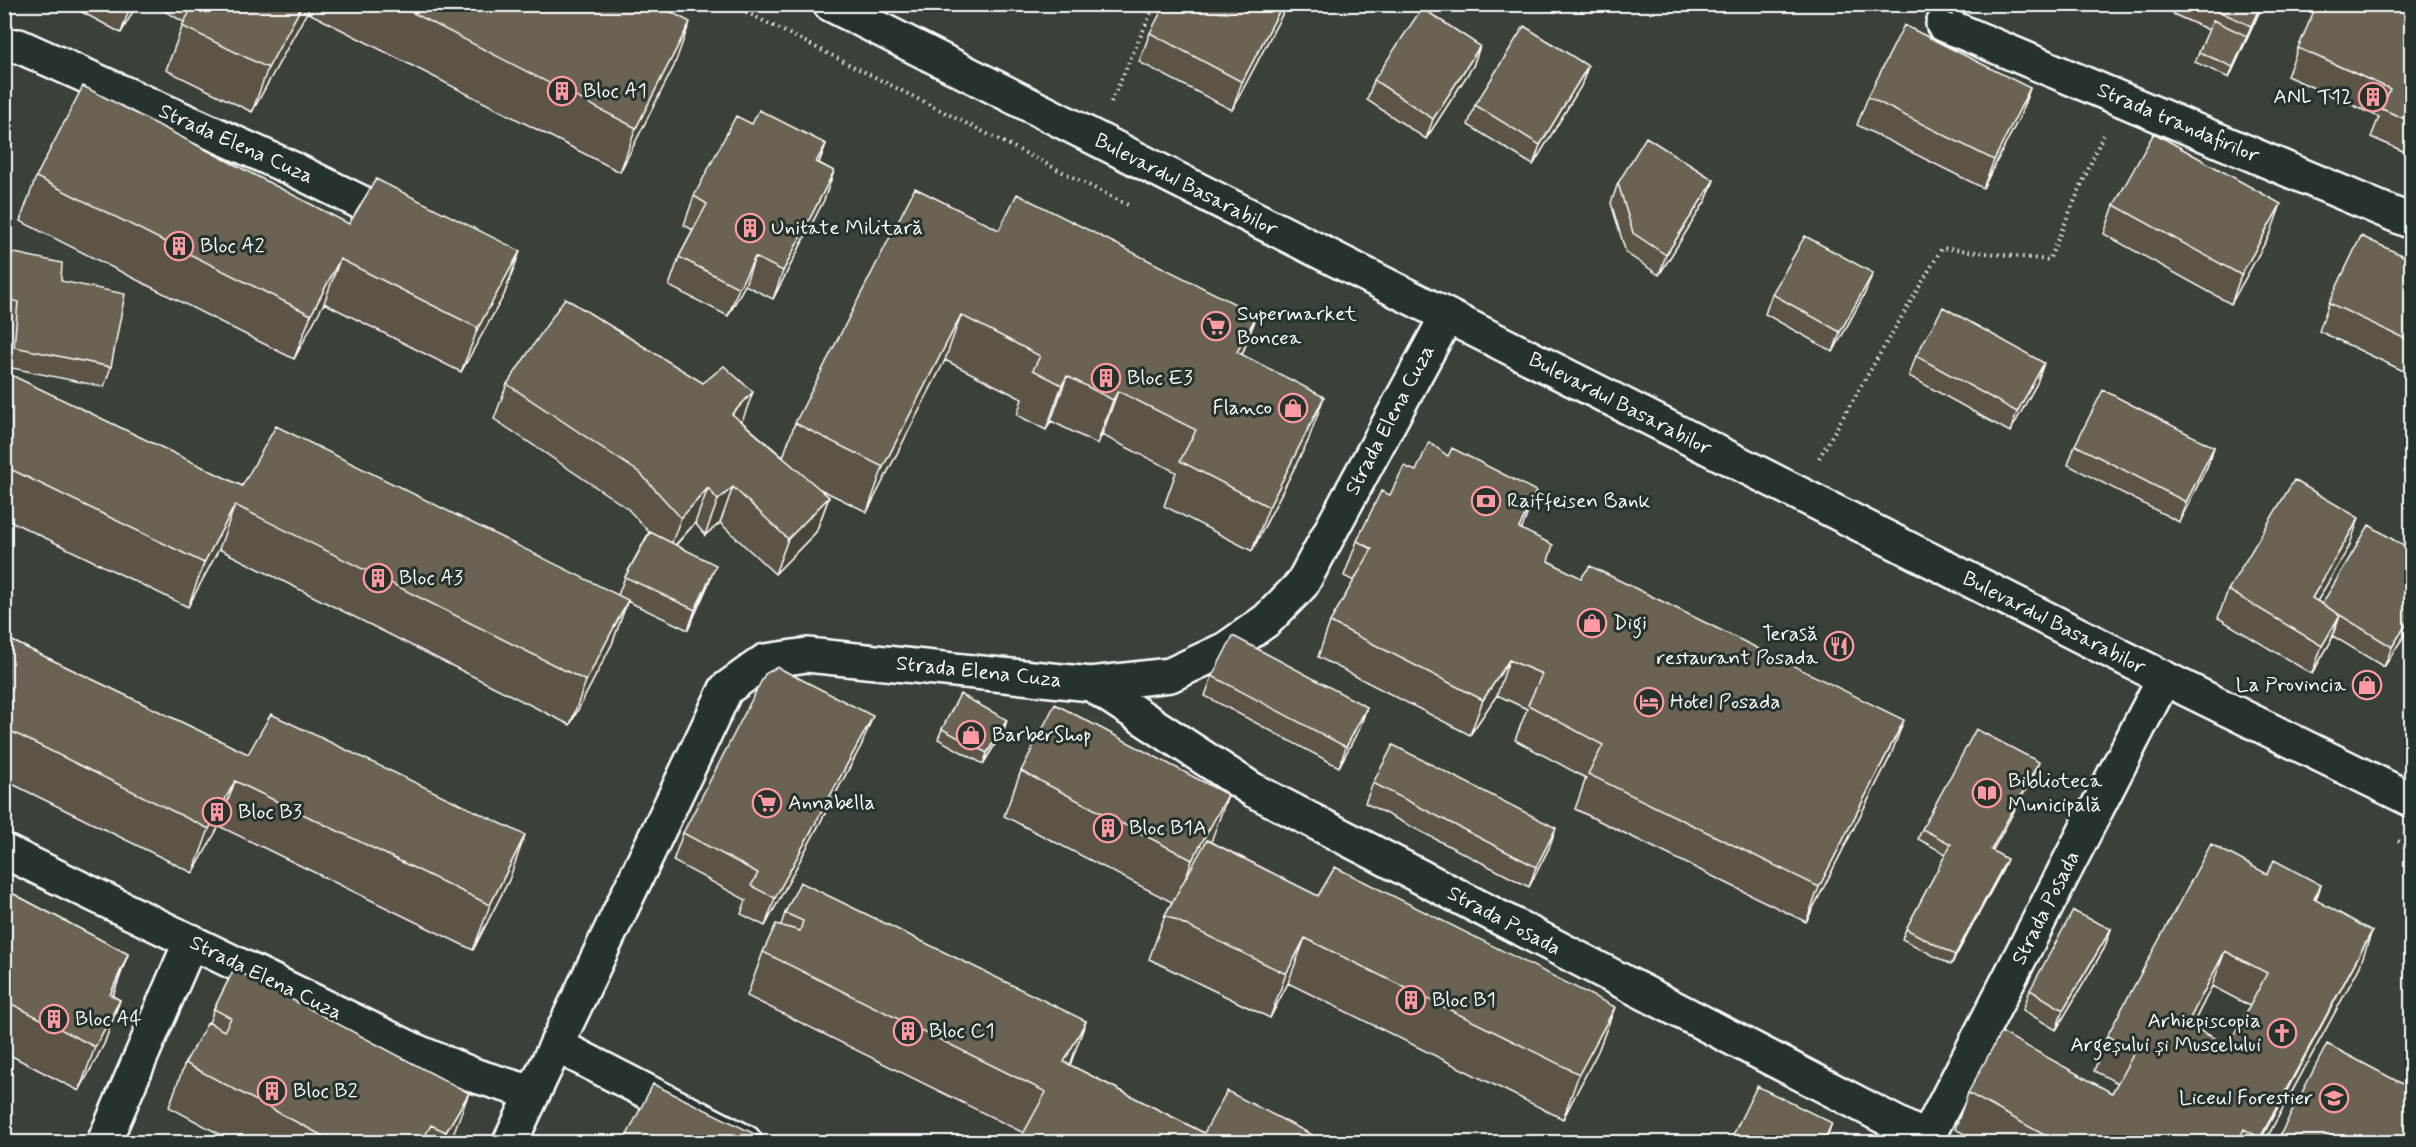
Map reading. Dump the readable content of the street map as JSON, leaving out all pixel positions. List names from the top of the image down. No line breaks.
{"streets":{"street":["Strada trandafirilor","Strada Elena Cuza","Bulevardul Basarabilor","Strada Posada"]},"crossings":[["Strada Elena Cuza","Bulevardul Basarabilor"],["Strada Elena Cuza","Strada Posada"],["Bulevardul Basarabilor","Strada Posada"]],"places":{"building":["Bloc A1","ANL T12","Unitate Militară","Bloc A2","Bloc E3","Bloc A3","Bloc B3","Bloc B1A","Bloc B1","Bloc A4","Bloc C1","Bloc B2"],"supermarket":["Supermarket Boncea","Annabella"],"shop":["Flanco","Digi","La Provincia","BarberShop"],"bank":["Raiffeisen Bank"],"restaurant":["Terasă restaurant Posada"],"hotel":["Hotel Posada"],"library":["Biblioteca Municipală"],"church":["Arhiepiscopia Argeșului și Muscelului"],"school or university":["Liceul Forestier"]}}
